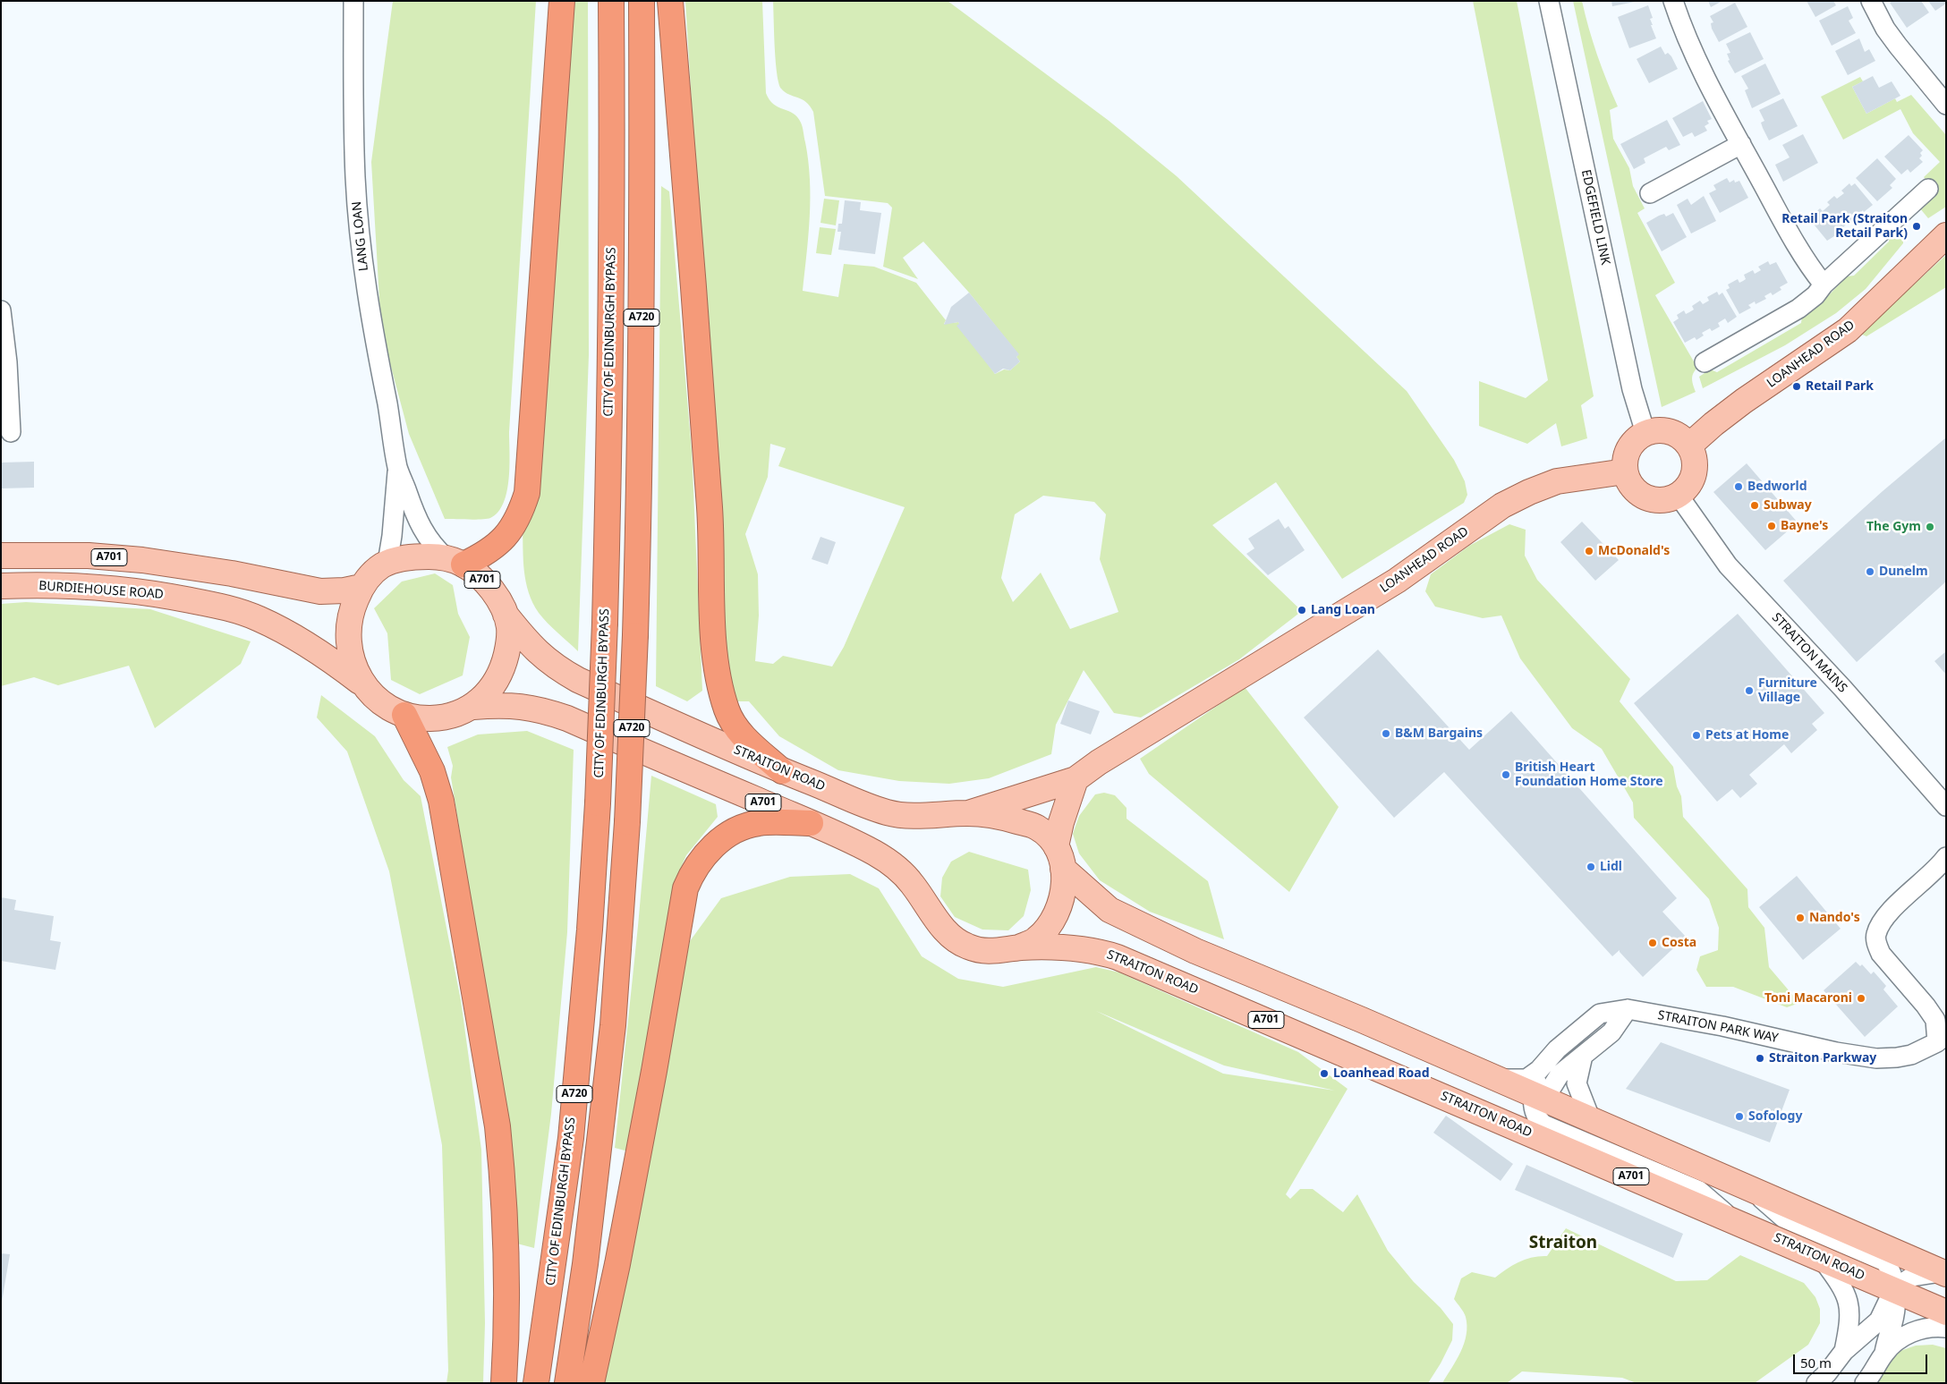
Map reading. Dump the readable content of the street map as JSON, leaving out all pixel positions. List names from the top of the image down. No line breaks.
{"streets":{"highway":["A720","CITY OF EDINBURGH BYPASS"],"main road":["LOANHEAD ROAD","A701","BURDIEHOUSE ROAD","STRAITON ROAD"],"street":["EDGEFIELD LINK","LANG LOAN","STRAITON MAINS","STRAITON PARK WAY"]},"crossings":[["EDGEFIELD LINK","LOANHEAD ROAD"],["EDGEFIELD LINK","STRAITON MAINS"],["LANG LOAN","A701"],["LOANHEAD ROAD","STRAITON MAINS"],["LOANHEAD ROAD","STRAITON ROAD"],["A701","BURDIEHOUSE ROAD"],["A701","STRAITON ROAD"],["STRAITON ROAD","STRAITON PARK WAY"]],"districts":["Straiton"],"places":["Retail Park (Straiton Retail Park)","Retail Park","Bedworld","Subway","Bayne's","The Gym","McDonald's","Dunelm","Lang Loan","Furniture Village","B&M Bargains","Pets at Home","British Heart Foundation Home Store","Lidl","Nando's","Costa","Toni Macaroni","Straiton Parkway","Loanhead Road","Sofology"],"scale_bar":"50 m"}
